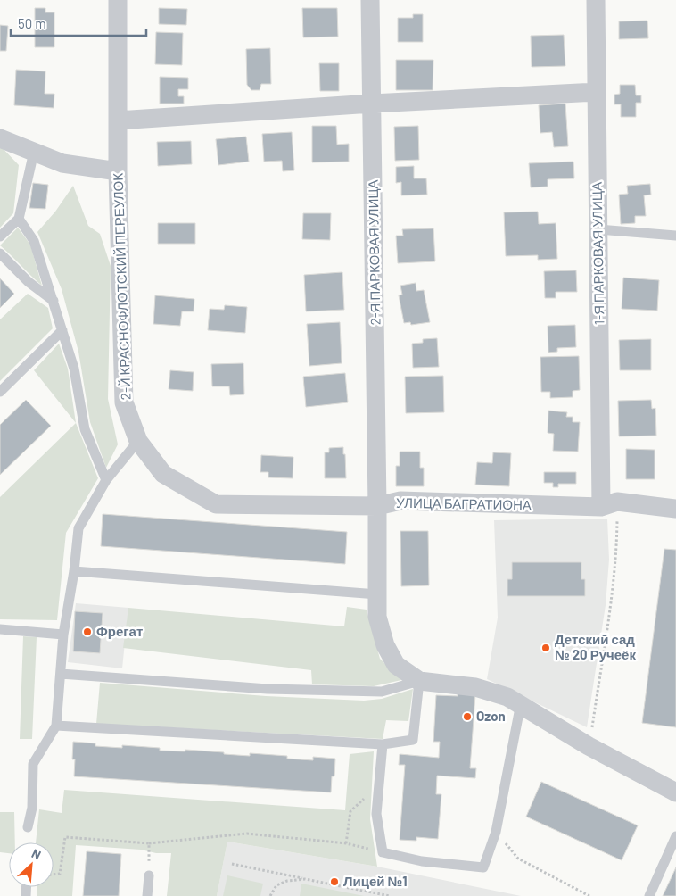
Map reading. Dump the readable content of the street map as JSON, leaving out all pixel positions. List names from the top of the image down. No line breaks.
{"streets":{"street":["2-Я ПАРКОВАЯ УЛИЦА","1-Я ПАРКОВАЯ УЛИЦА","2-Й КРАСНОФЛОТСКИЙ ПЕРЕУЛОК","УЛИЦА БАГРАТИОНА"]},"crossings":[["2-Я ПАРКОВАЯ УЛИЦА","2-Й КРАСНОФЛОТСКИЙ ПЕРЕУЛОК"],["2-Я ПАРКОВАЯ УЛИЦА","УЛИЦА БАГРАТИОНА"],["1-Я ПАРКОВАЯ УЛИЦА","УЛИЦА БАГРАТИОНА"],["2-Й КРАСНОФЛОТСКИЙ ПЕРЕУЛОК","УЛИЦА БАГРАТИОНА"]],"places":["Фрегат","Детский сад № 20 Ручеёк","Ozon","Лицей №1"],"scale_bar":"50 m","north":"top right"}
